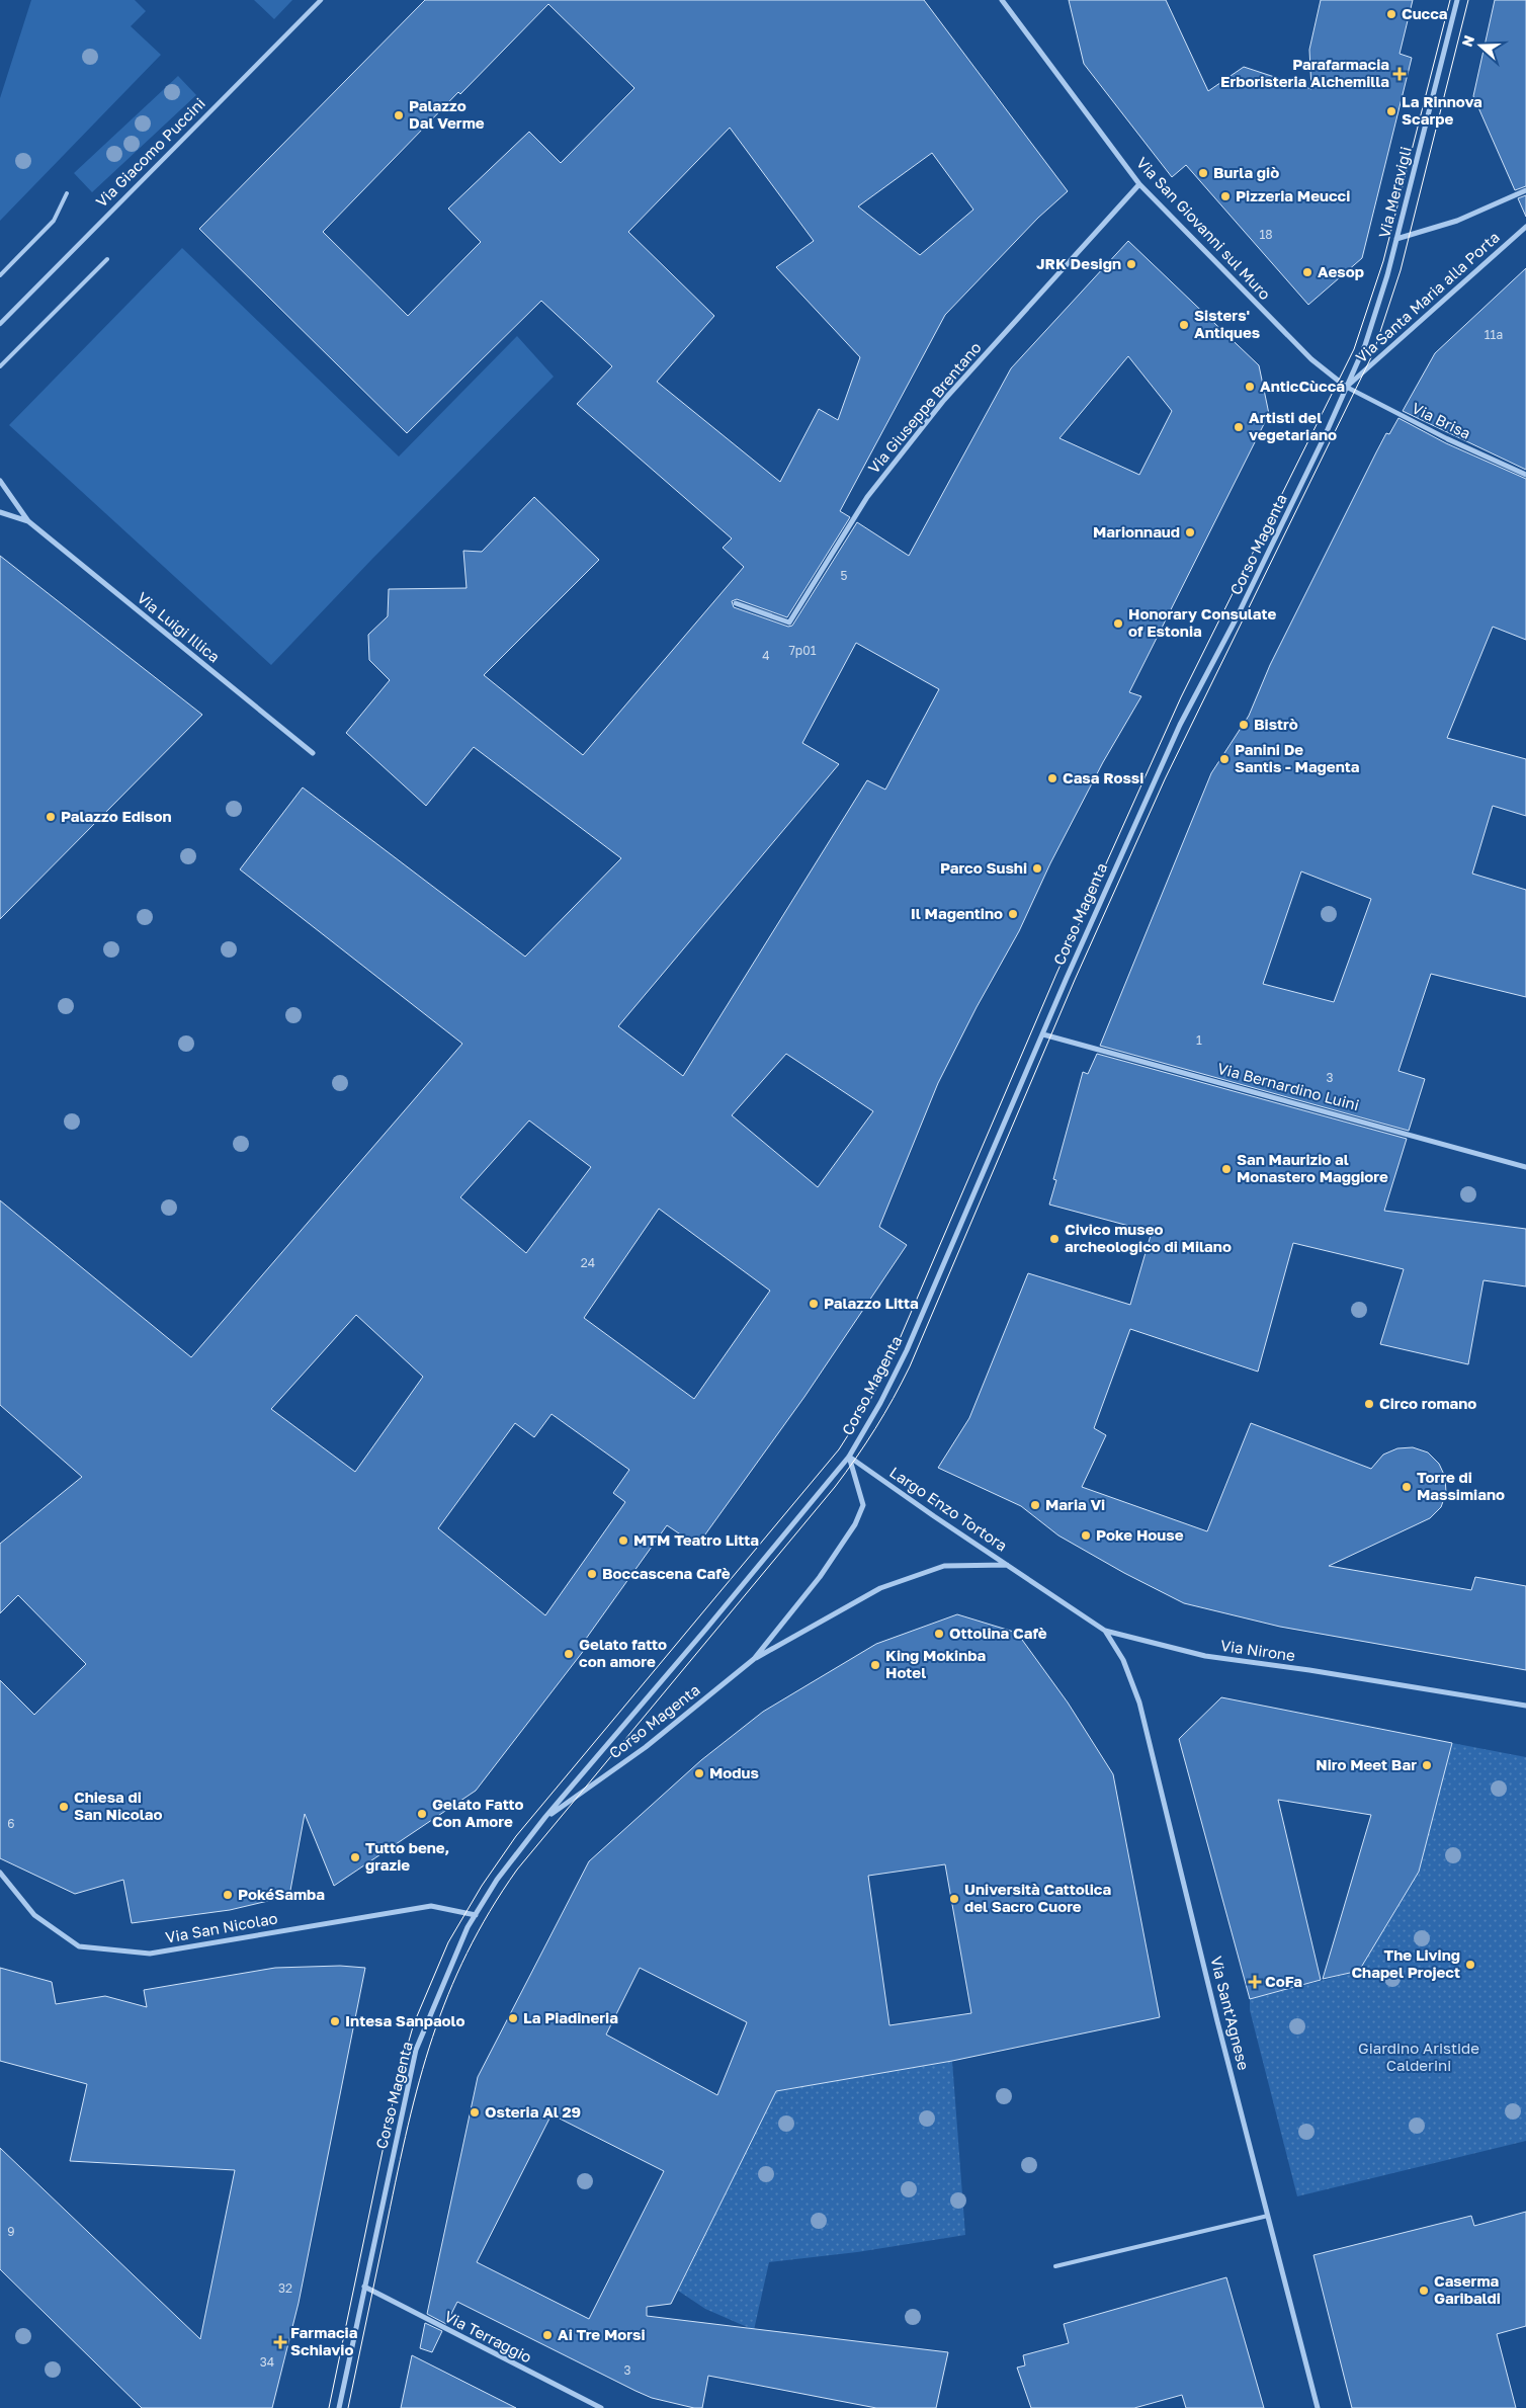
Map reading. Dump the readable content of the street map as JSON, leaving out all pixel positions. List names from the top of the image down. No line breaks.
{"streets":{"street":["Via Giacomo Puccini","Via Meravigli","Via San Giovanni sul Muro","Via Santa Maria alla Porta","Via Giuseppe Brentano","Via Brisa","Corso Magenta","Via Luigi Illica","Via Bernardino Luini","Largo Enzo Tortora","Via Nirone","Via San Nicolao","Via Sant'Agnese","Via Terraggio"]},"crossings":[["Via Meravigli","Via San Giovanni sul Muro"],["Via Meravigli","Via Santa Maria alla Porta"],["Via Meravigli","Via Brisa"],["Via Meravigli","Corso Magenta"],["Via San Giovanni sul Muro","Via Santa Maria alla Porta"],["Via San Giovanni sul Muro","Via Giuseppe Brentano"],["Via San Giovanni sul Muro","Via Brisa"],["Via San Giovanni sul Muro","Corso Magenta"],["Via Santa Maria alla Porta","Via Brisa"],["Via Santa Maria alla Porta","Corso Magenta"],["Via Brisa","Corso Magenta"],["Corso Magenta","Via Bernardino Luini"],["Corso Magenta","Largo Enzo Tortora"],["Corso Magenta","Via San Nicolao"],["Corso Magenta","Via Terraggio"],["Largo Enzo Tortora","Via Nirone"],["Via Nirone","Via Sant'Agnese"]],"parks":["Giardino Aristide Calderini"],"places":{"other":["Cucca","La Rinnova Scarpe","Palazzo Dal Verme","Burla giò","Pizzeria Meucci","JRK Design","Aesop","Sisters' Antiques","AnticCùccá","Artisti del vegetariano","Marionnaud","Honorary Consulate of Estonia","Bistrò","Panini De Santis - Magenta","Casa Rossi","Palazzo Edison","Parco Sushi","Il Magentino","San Maurizio al Monastero Maggiore","Civico museo archeologico di Milano","Palazzo Litta","Circo romano","Torre di Massimiano","Maria Vi","Poke House","MTM Teatro Litta","Boccascena Cafè","Ottolina Cafè","Gelato fatto con amore","King Mokinba Hotel","Niro Meet Bar","Modus","Chiesa di San Nicolao","Gelato Fatto Con Amore","Tutto bene, grazie","PokéSamba","Università Cattolica del Sacro Cuore","The Living Chapel Project","La Piadineria","Intesa Sanpaolo","Osteria Al 29","Caserma Garibaldi","Ai Tre Morsi"],"health":["Parafarmacia Erboristeria Alchemilla","CoFa","Farmacia Schiavio"]},"house_numbers":["18","11a","5","7p01","4","1","3","24","6","9","32","34","3"],"north":"left"}
